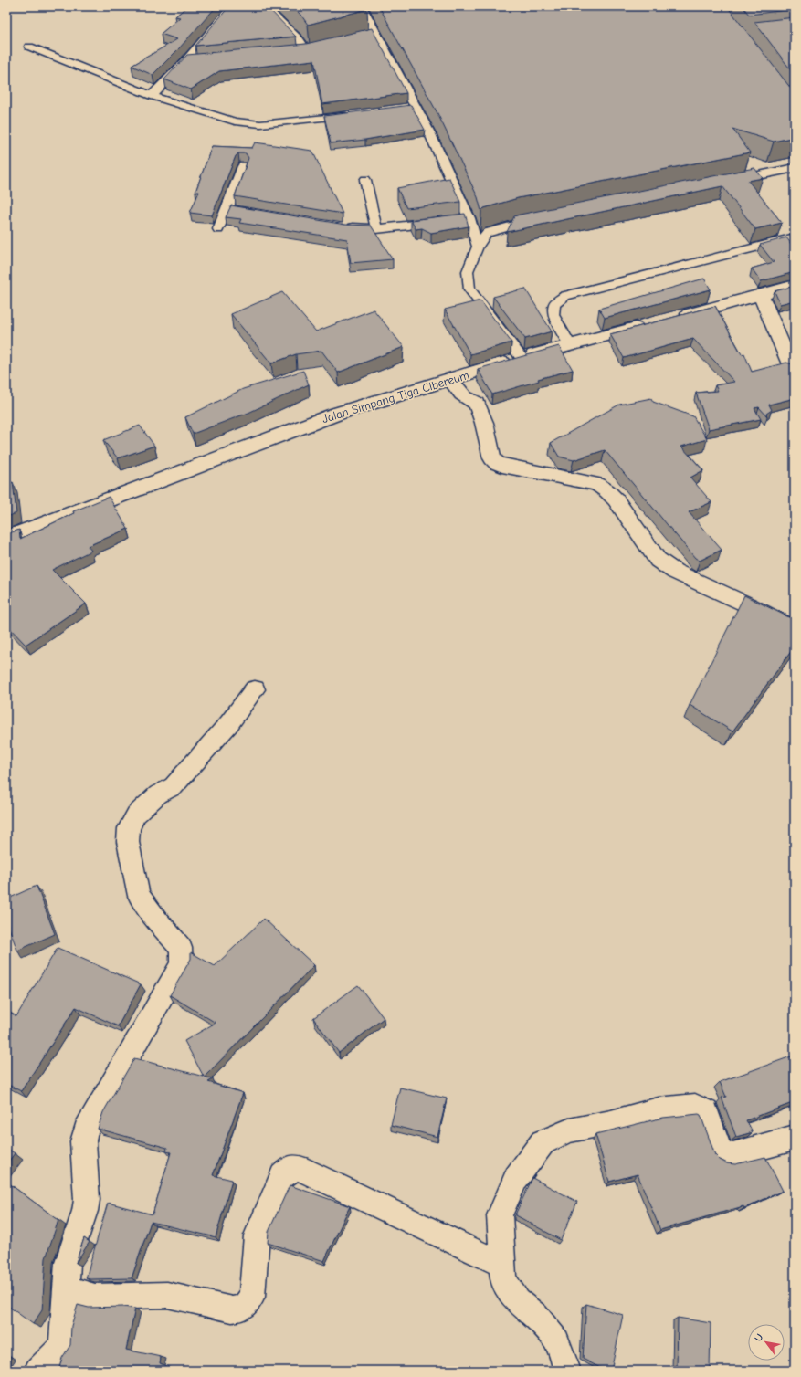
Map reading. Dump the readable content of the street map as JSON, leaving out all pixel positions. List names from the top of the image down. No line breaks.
{"streets":{"street":["Jalan Simpang Tiga Cibereum"]},"north":"top left"}
